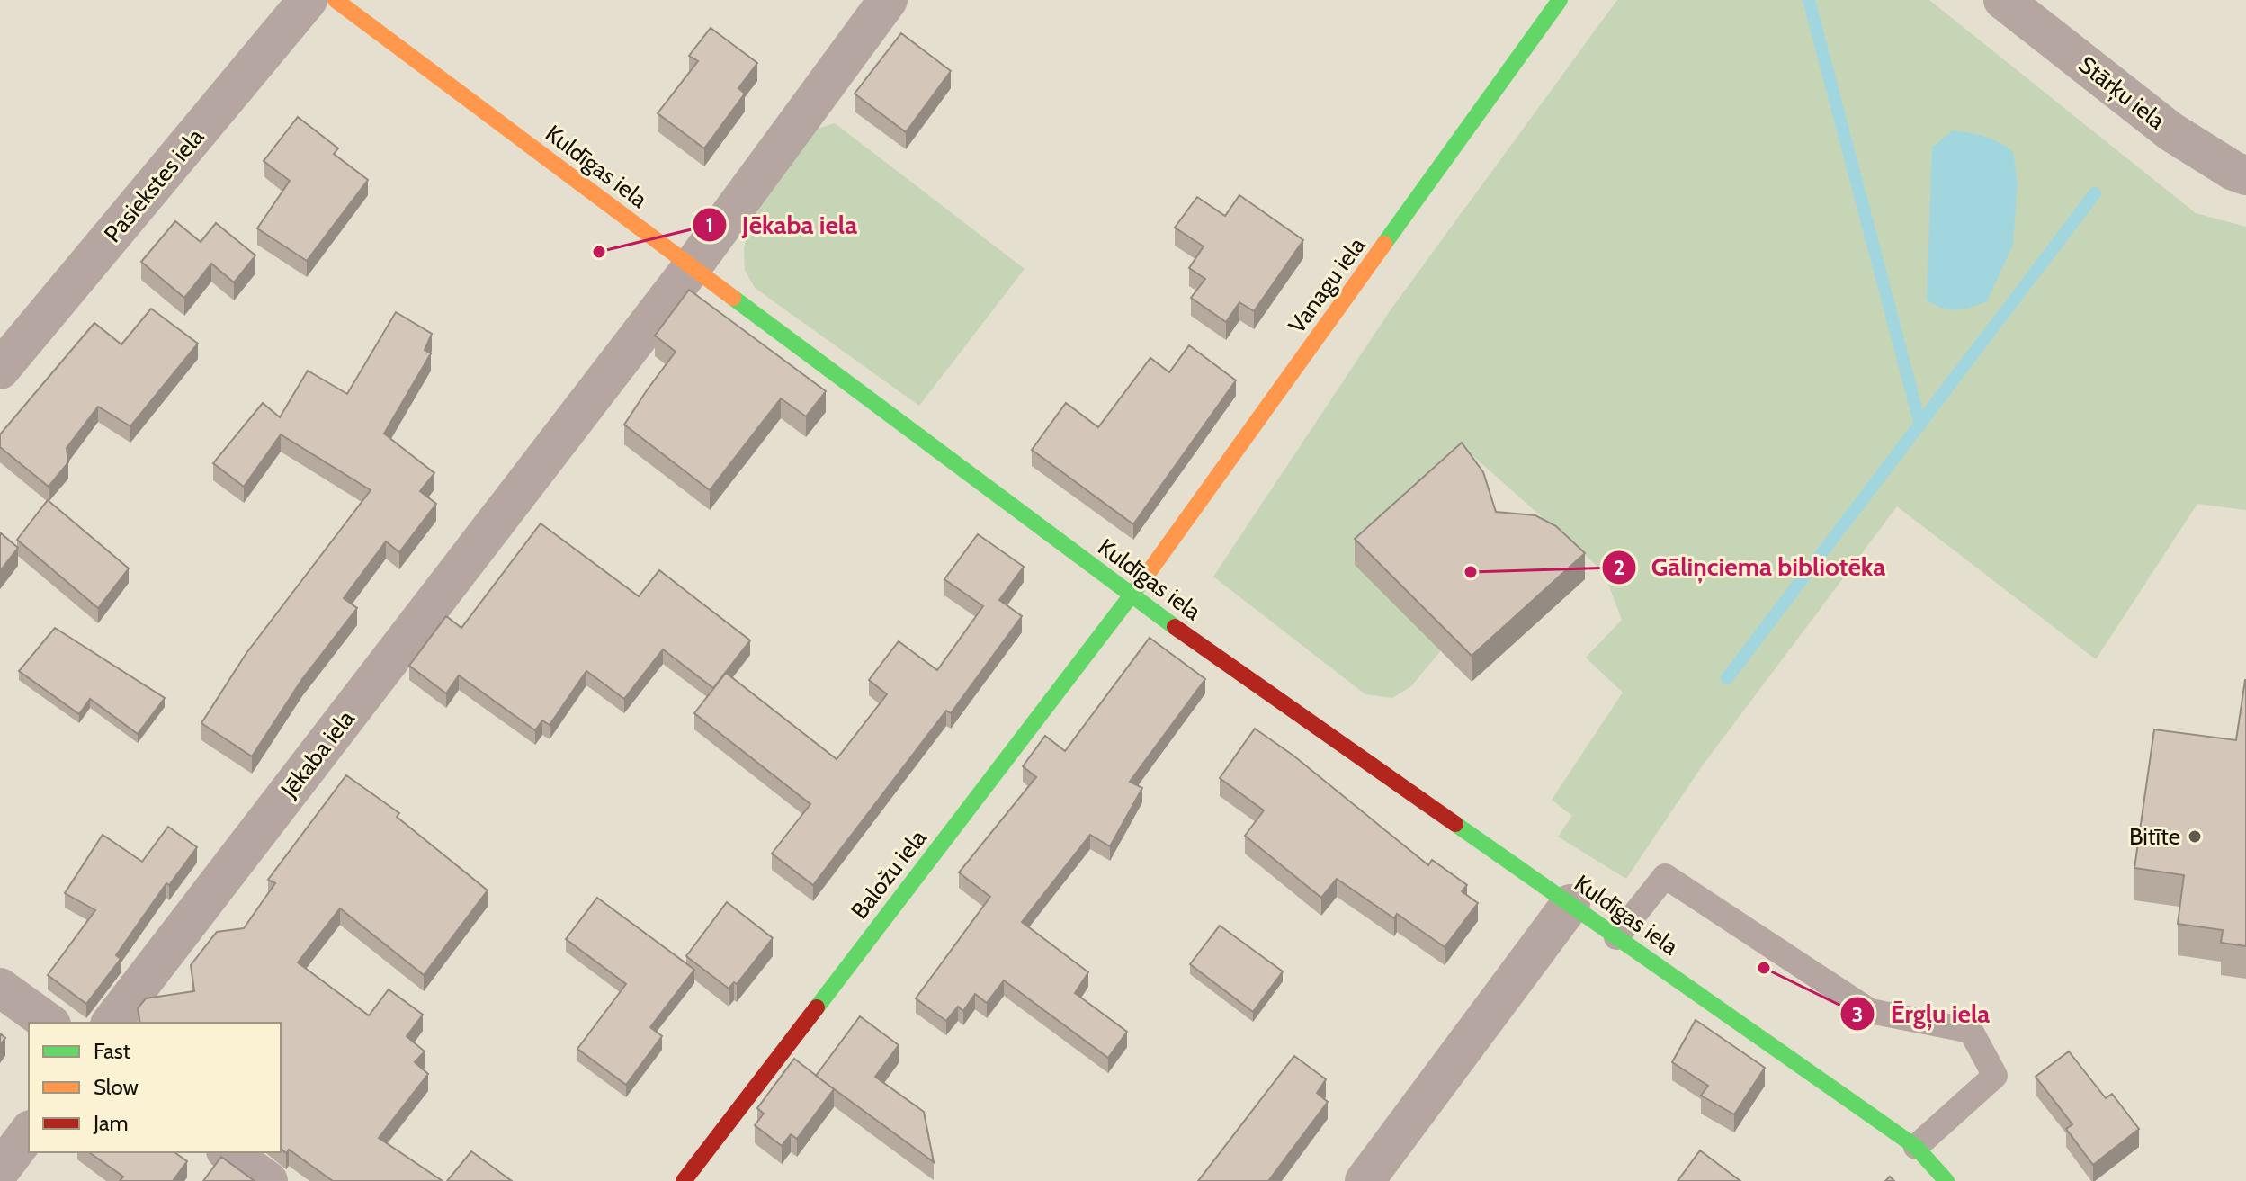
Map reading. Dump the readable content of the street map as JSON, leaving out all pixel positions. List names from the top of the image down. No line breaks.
{"streets":{"street":["Stārķu iela","Kuldīgas iela","Pasiekstes iela","Vanagu iela","Jēkaba iela","Baložu iela"]},"crossings":[["Kuldīgas iela","Vanagu iela"],["Kuldīgas iela","Jēkaba iela"],["Kuldīgas iela","Baložu iela"],["Vanagu iela","Baložu iela"]],"places":["Jēkaba iela","Gāliņciema bibliotēka","Bitīte","Ērgļu iela"],"legend":["Fast","Slow","Jam"]}
